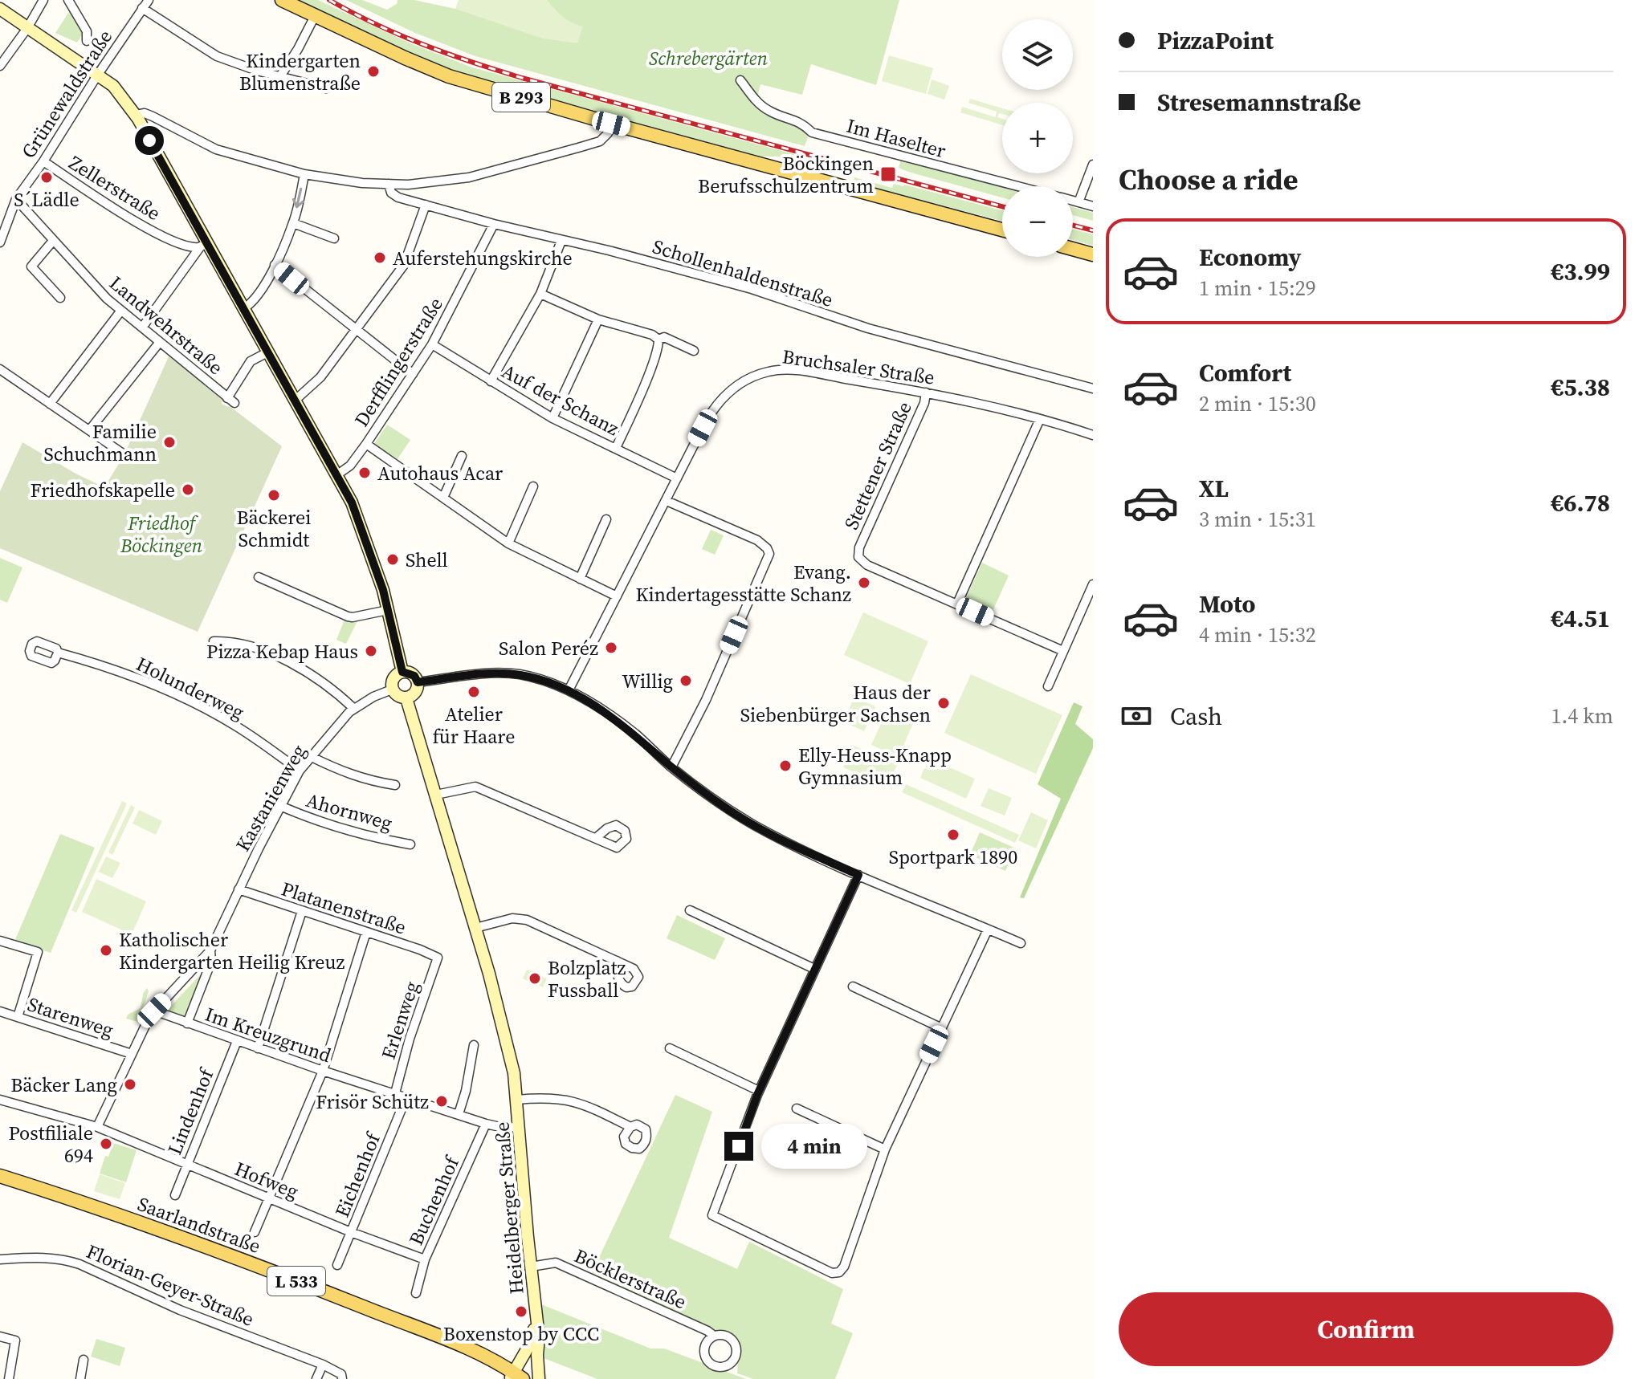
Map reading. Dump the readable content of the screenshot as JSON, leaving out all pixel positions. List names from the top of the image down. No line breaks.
{"streets":{"main road":["B 293","Heidelberger Straße","Saarlandstraße","L 533"],"street":["Grünewaldstraße","Im Haselter","Zellerstraße","Schollenhaldenstraße","Landwehrstraße","Derfflingerstraße","Bruchsaler Straße","Auf der Schanz","Stettener Straße","Holunderweg","Kastanienweg","Ahornweg","Platanenstraße","Starenweg","Erlenweg","Im Kreuzgrund","Lindenhof","Eichenhof","Hofweg","Buchenhof","Böcklerstraße","Florian-Geyer-Straße"]},"crossings":[["Grünewaldstraße","Zellerstraße"],["Grünewaldstraße","Landwehrstraße"],["Schollenhaldenstraße","Derfflingerstraße"],["Derfflingerstraße","Auf der Schanz"],["Bruchsaler Straße","Auf der Schanz"],["Bruchsaler Straße","Stettener Straße"],["Holunderweg","Kastanienweg"],["Kastanienweg","Ahornweg"],["Kastanienweg","Platanenstraße"],["Kastanienweg","Im Kreuzgrund"],["Kastanienweg","Heidelberger Straße"],["Platanenstraße","Erlenweg"],["Erlenweg","Im Kreuzgrund"],["Im Kreuzgrund","Lindenhof"],["Im Kreuzgrund","Eichenhof"],["Im Kreuzgrund","Buchenhof"],["Im Kreuzgrund","Heidelberger Straße"],["Lindenhof","Hofweg"],["Eichenhof","Hofweg"],["Hofweg","Buchenhof"],["Heidelberger Straße","Saarlandstraße"],["Heidelberger Straße","Böcklerstraße"]],"parks":["Schrebergärten","Friedhof Böckingen"],"places":{"other":["Kindergarten Blumenstraße","S´Lädle","Auferstehungskirche","Familie Schuchmann","Autohaus Acar","Friedhofskapelle","Bäckerei Schmidt","Shell","Evang. Kindertagesstätte Schanz","Salon Peréz","Pizza Kebap Haus","Willig","Atelier für Haare","Haus der Siebenbürger Sachsen","Elly-Heuss-Knapp Gymnasium","Sportpark 1890","Katholischer Kindergarten Heilig Kreuz","Bolzplatz Fussball","Bäcker Lang","Frisör Schütz","Postfiliale 694","Boxenstop by CCC"],"transit":["Böckingen Berufsschulzentrum"]},"page":{"banner":["PizzaPoint","Stresemannstraße"],"map_buttons":["+","−"],"heading":"Choose a ride","list":[{"name":"Economy","note":"1 min · 15:29","value":"€3.99"},{"name":"Comfort","note":"2 min · 15:30","value":"€5.38"},{"name":"XL","note":"3 min · 15:31","value":"€6.78"},{"name":"Moto","note":"4 min · 15:32","value":"€4.51"}],"pay":["Cash","1.4 km"],"bubble":"4 min","buttons":"Confirm"}}
